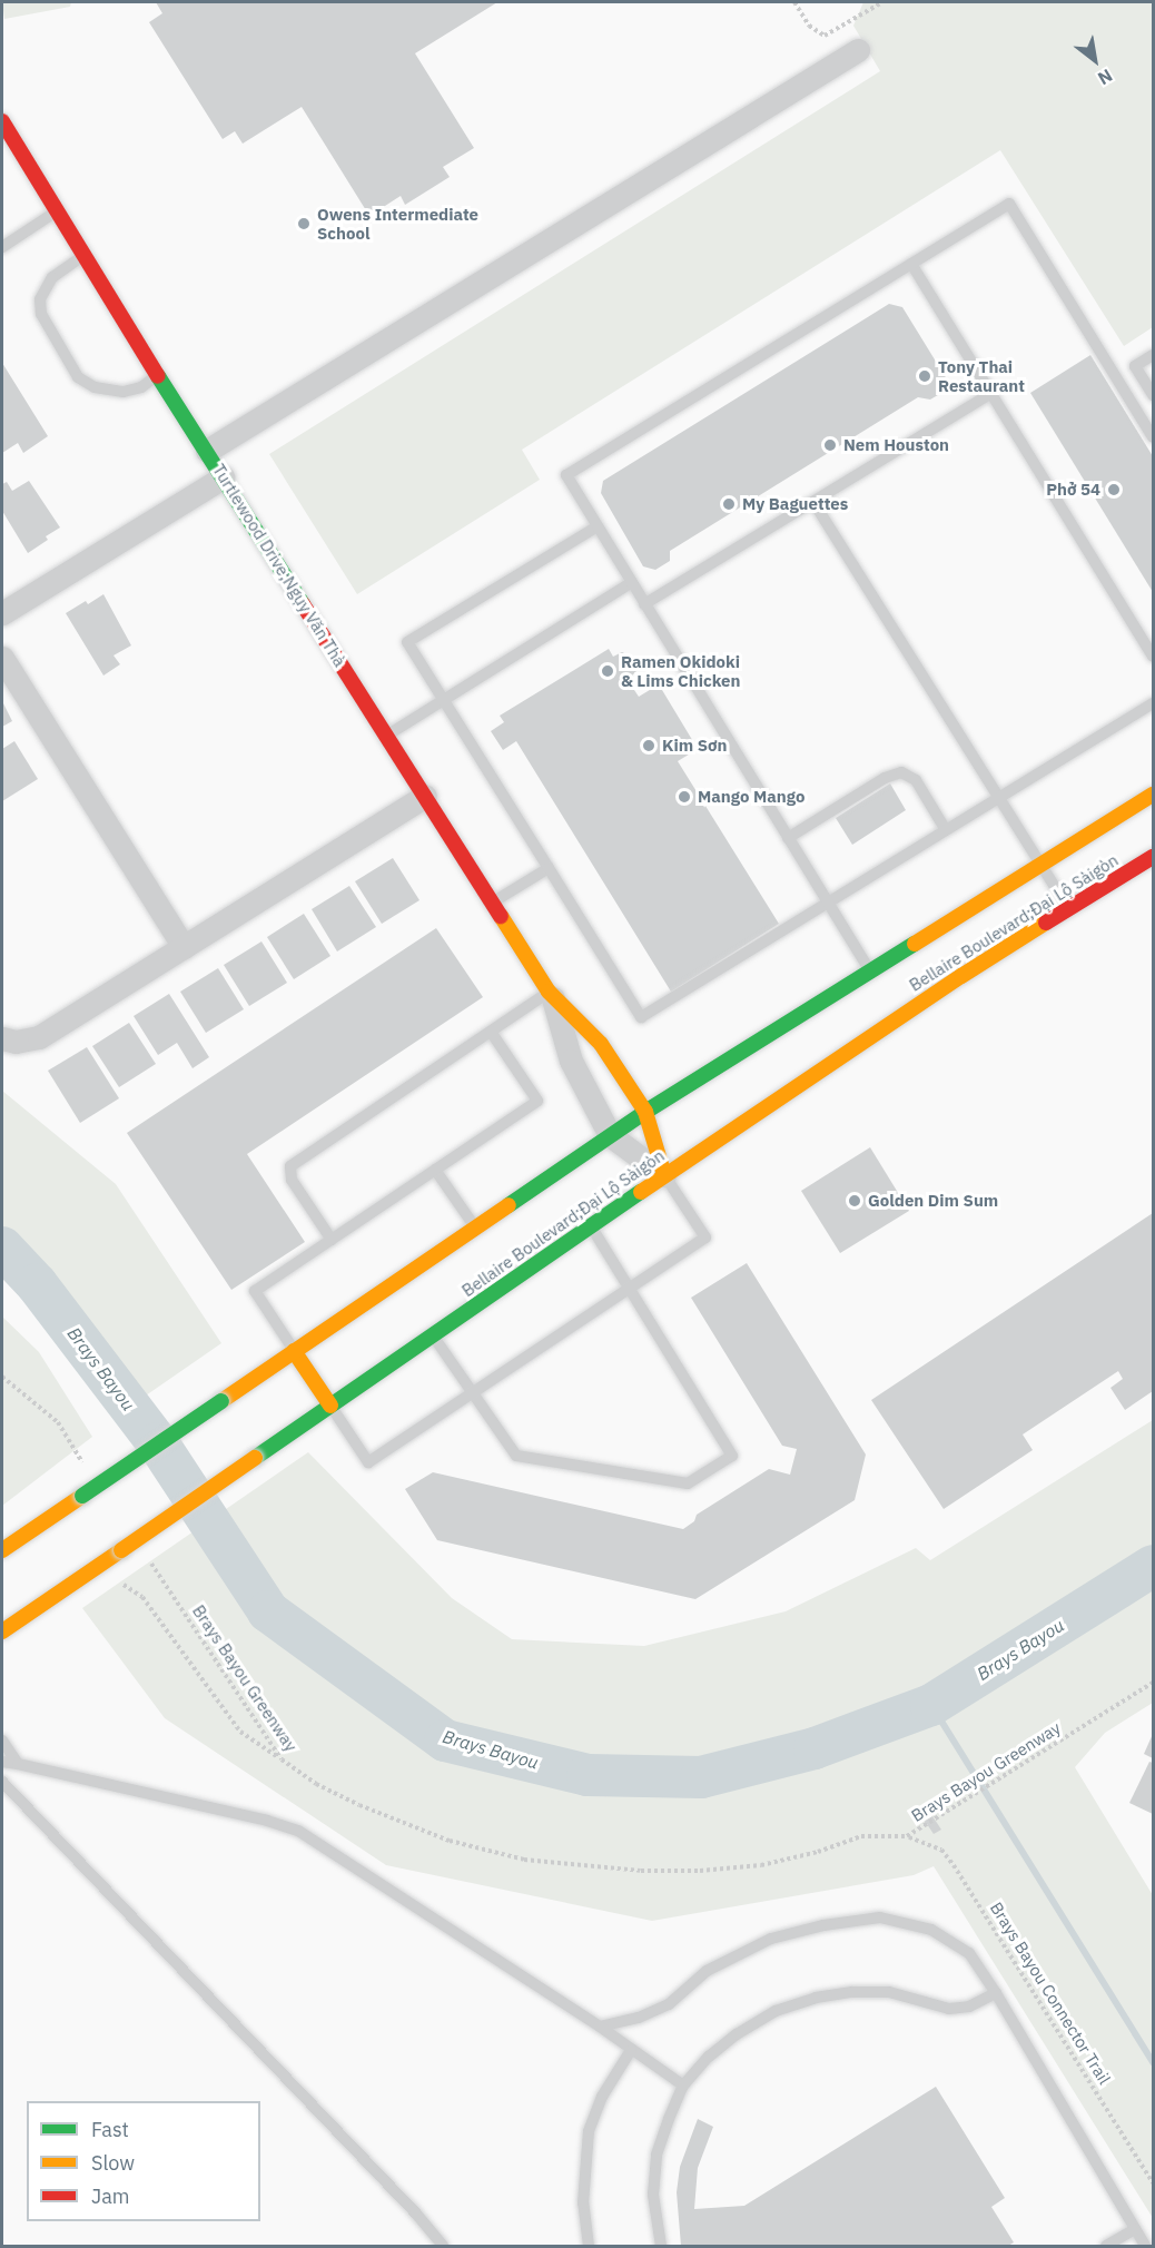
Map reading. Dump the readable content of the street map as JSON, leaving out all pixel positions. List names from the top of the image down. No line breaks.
{"streets":{"main road":["Turtlewood Drive;Ngụy Văn Thà","Bellaire Boulevard;Đại Lộ Sàigòn"],"path":["Brays Bayou Greenway","Brays Bayou Connector Trail"]},"crossings":[["Turtlewood Drive;Ngụy Văn Thà","Bellaire Boulevard;Đại Lộ Sàigòn"],["Brays Bayou Greenway","Brays Bayou Connector Trail"]],"water":["Brays Bayou"],"places":["Owens Intermediate School","Tony Thai Restaurant","Nem Houston","Phở 54","My Baguettes","Ramen Okidoki & Lims Chicken","Kim Sơn","Mango Mango","Golden Dim Sum"],"legend":["Fast","Slow","Jam"],"north":"bottom right"}
